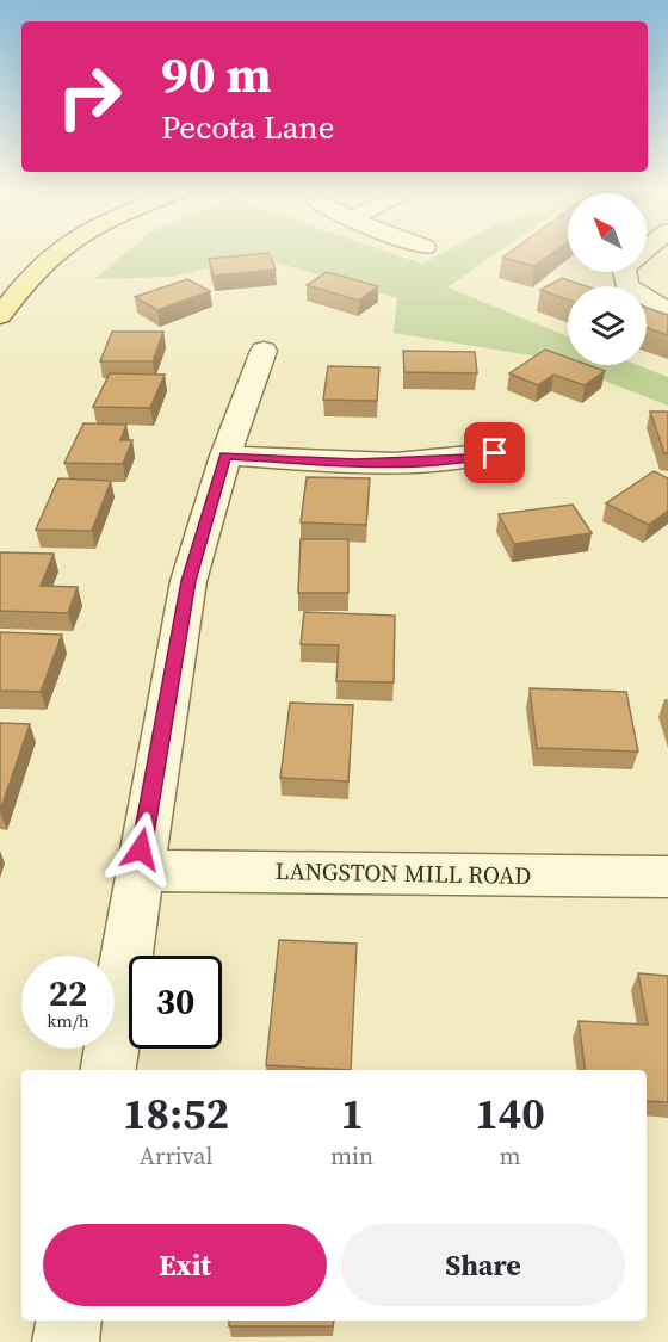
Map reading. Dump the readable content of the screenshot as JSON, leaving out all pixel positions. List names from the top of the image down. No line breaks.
{"streets":{"street":["LANGSTON MILL ROAD"]},"north":"top left","page":{"turn":["90 m","Pecota Lane"],"speed":"22 km/h","limit":"30","eta":["18:52","Arrival","1","min","140","m"],"buttons":["Exit","Share"]}}
